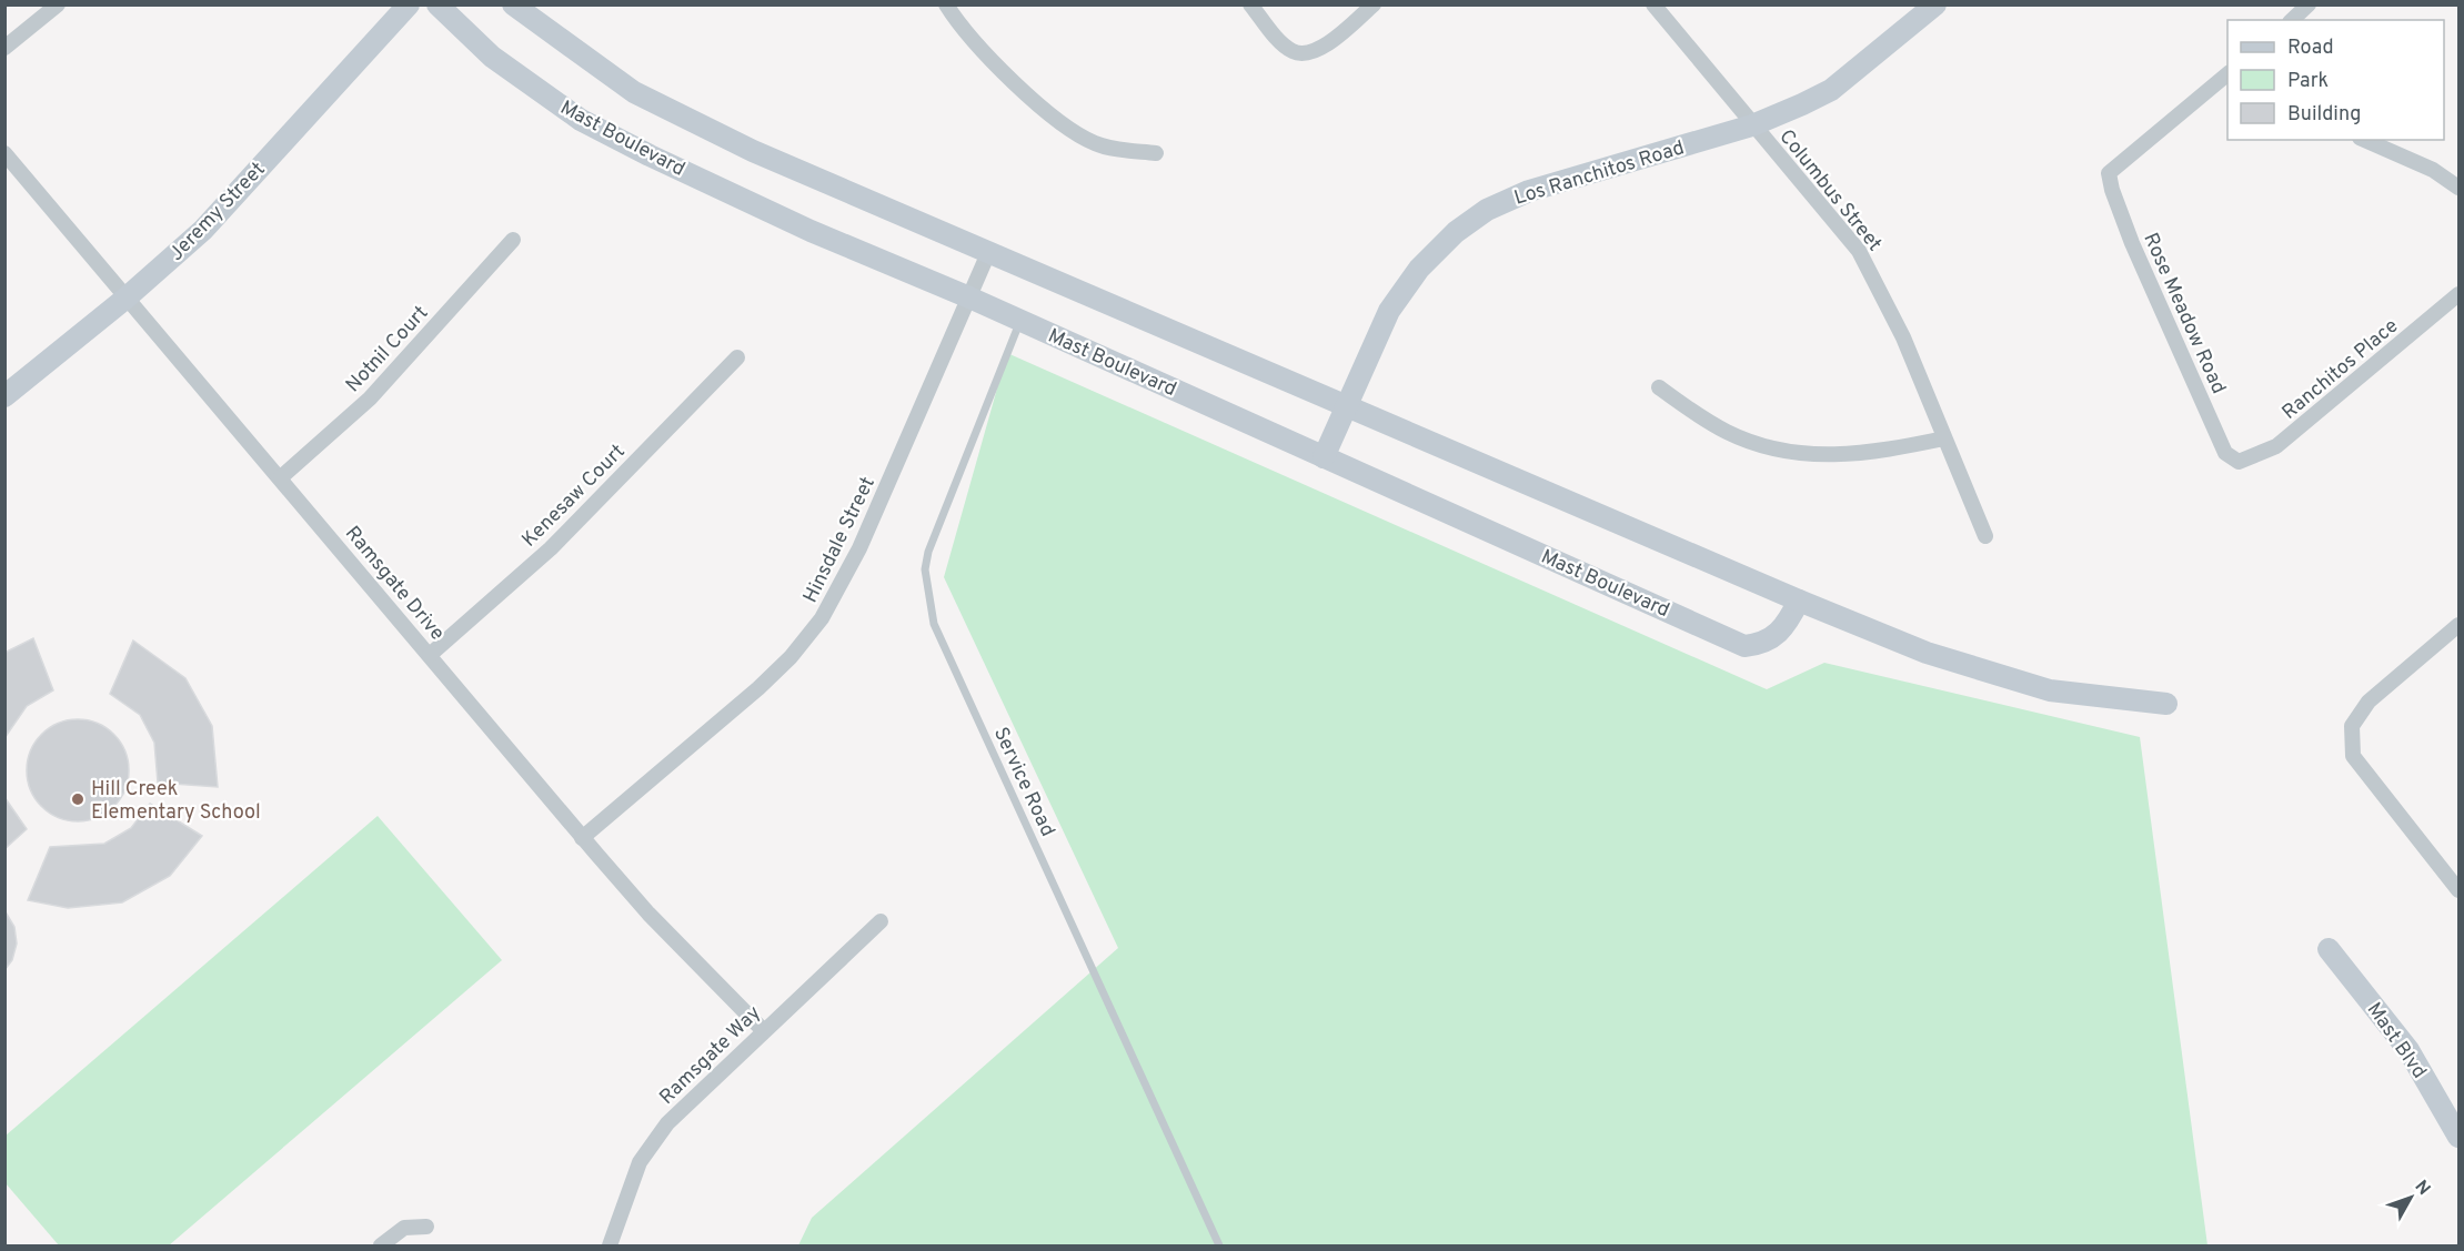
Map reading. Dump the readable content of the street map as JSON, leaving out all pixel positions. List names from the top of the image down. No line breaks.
{"streets":{"street":["Mast Boulevard","Los Ranchitos Road","Columbus Street","Jeremy Street","Rose Meadow Road","Notnil Court","Ranchitos Place","Kenesaw Court","Hinsdale Street","Ramsgate Drive","Mast Blvd","Ramsgate Way"],"lane":["Service Road"]},"crossings":[["Mast Boulevard","Los Ranchitos Road"],["Mast Boulevard","Hinsdale Street"],["Mast Boulevard","Service Road"],["Los Ranchitos Road","Columbus Street"],["Jeremy Street","Ramsgate Drive"],["Rose Meadow Road","Ranchitos Place"],["Notnil Court","Ramsgate Drive"],["Kenesaw Court","Ramsgate Drive"],["Hinsdale Street","Ramsgate Drive"],["Ramsgate Drive","Ramsgate Way"]],"places":["Hill Creek Elementary School"],"legend":["Road","Park","Building"],"north":"top right"}
